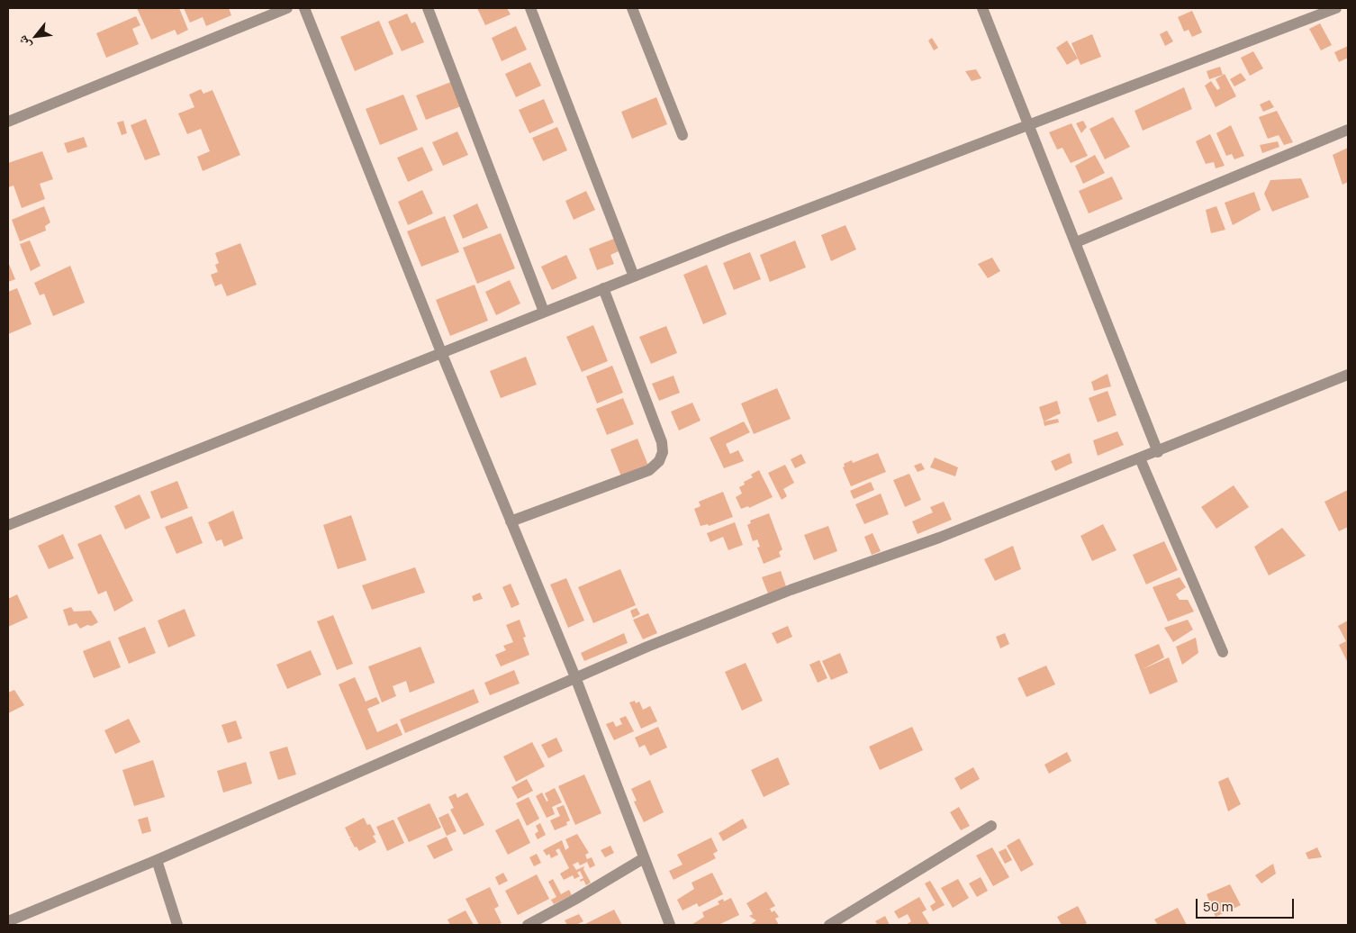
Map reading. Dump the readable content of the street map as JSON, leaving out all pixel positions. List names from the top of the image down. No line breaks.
{"scale_bar":"50 m","north":"bottom left"}
